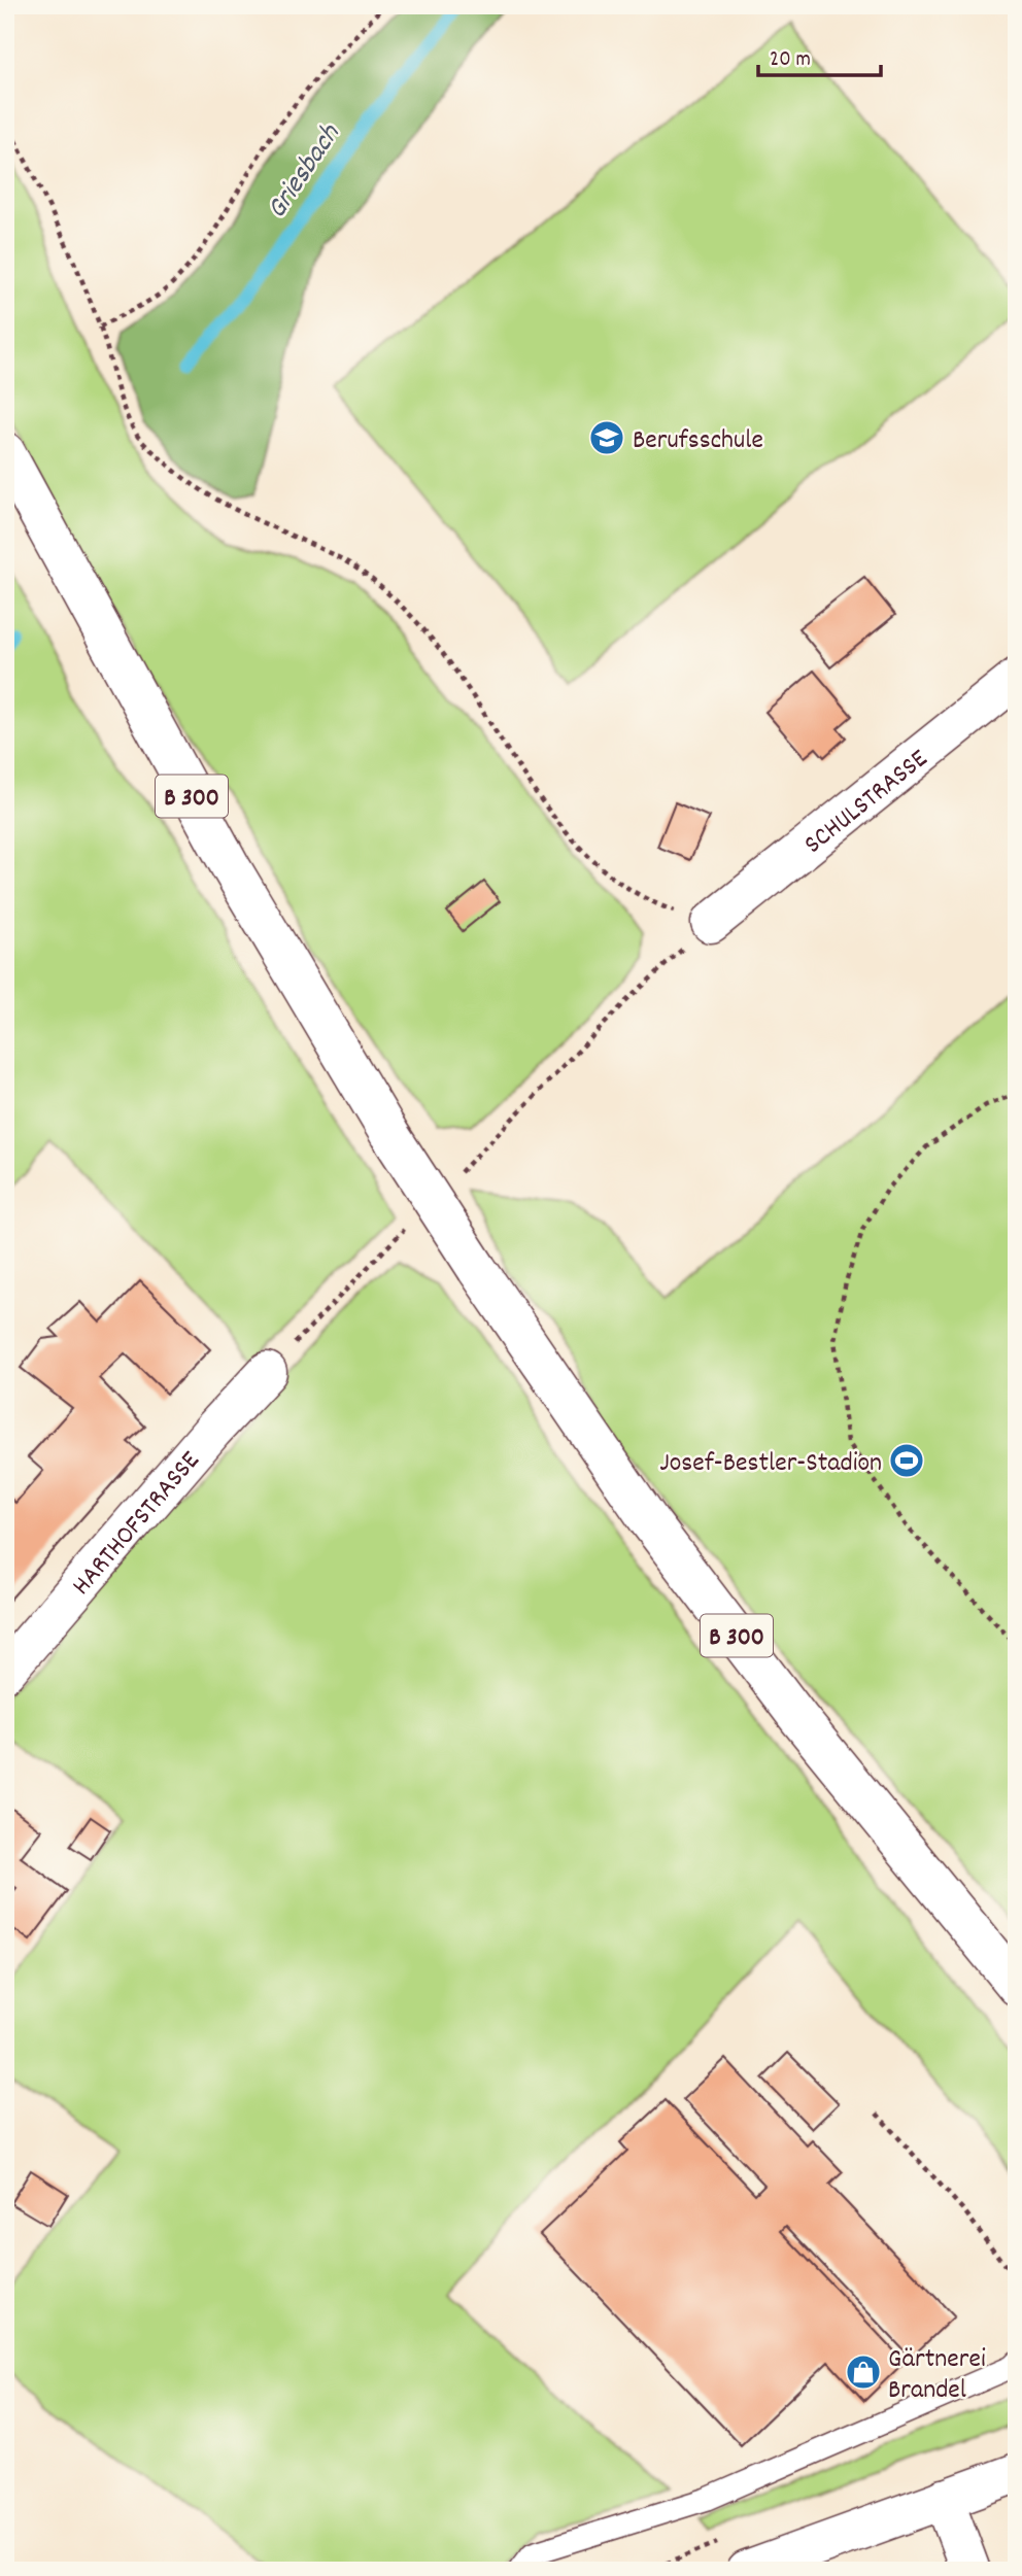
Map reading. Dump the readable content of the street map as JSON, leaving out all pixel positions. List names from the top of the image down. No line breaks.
{"streets":{"main road":["B 300","SCHULSTRASSE","HARTHOFSTRASSE"]},"water":["Griesbach"],"places":{"school or university":["Berufsschule"],"sports":["Josef-Bestler-Stadion"],"shop":["Gärtnerei Brandel"]},"scale_bar":"20 m"}
